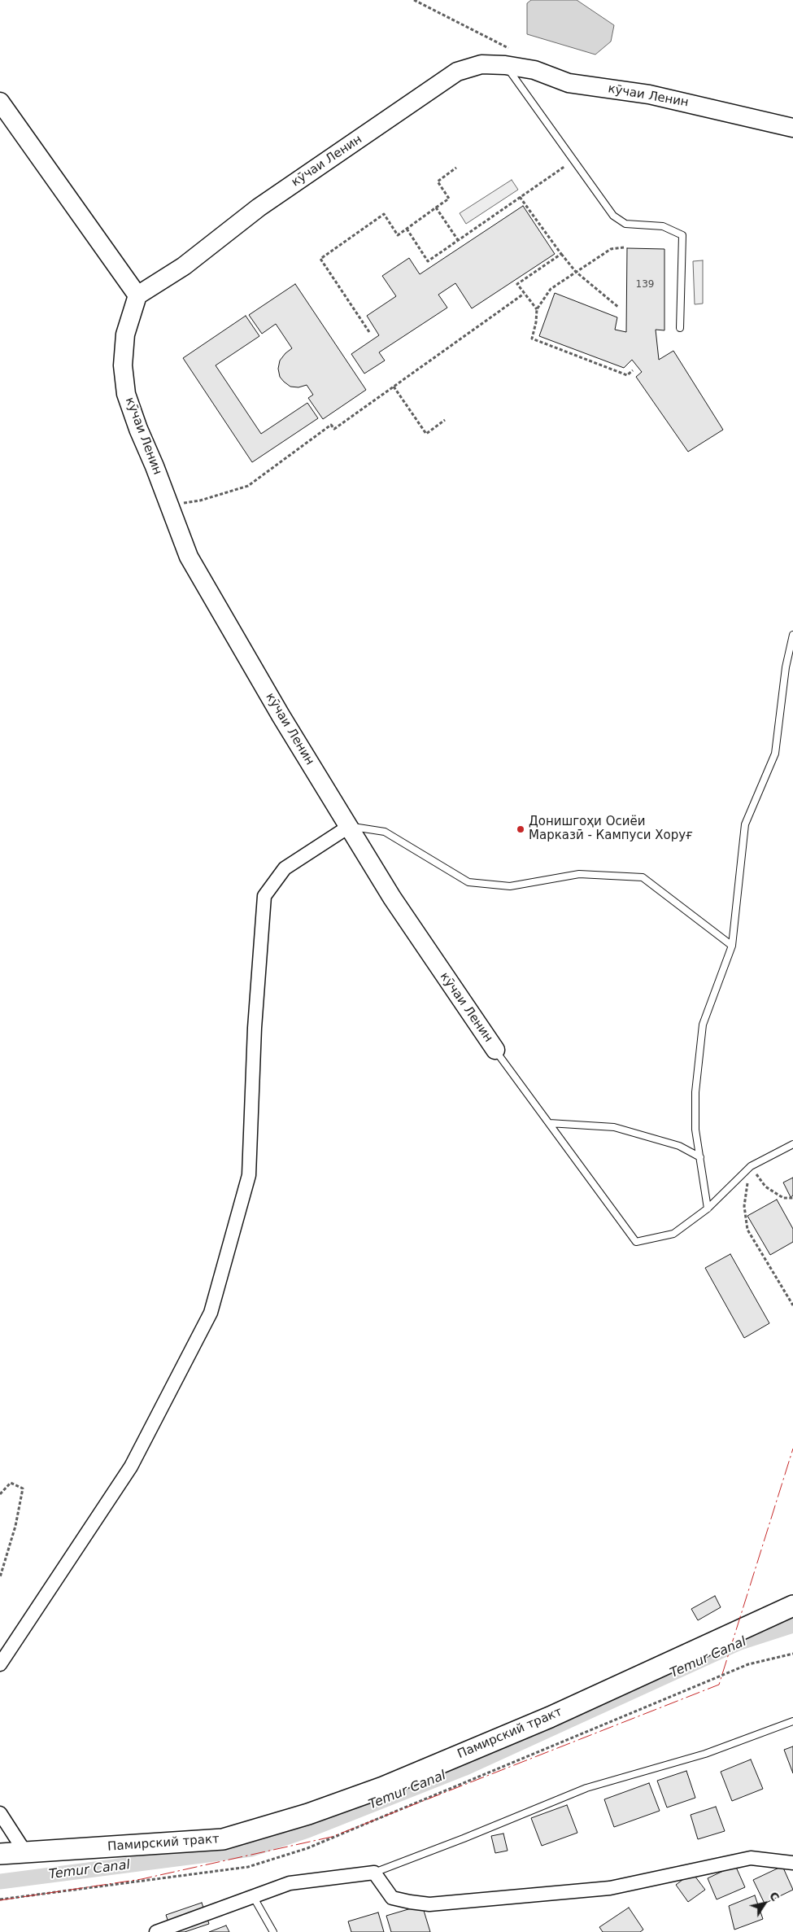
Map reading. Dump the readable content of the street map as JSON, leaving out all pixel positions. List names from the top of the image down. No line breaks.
{"streets":{"main road":["Памирский тракт"],"street":["кӯчаи Ленин"]},"water":["Temur Canal"],"places":["Донишгоҳи Осиёи Марказӣ - Кампуси Хоруғ"],"house_numbers":["139"],"north":"top right"}
